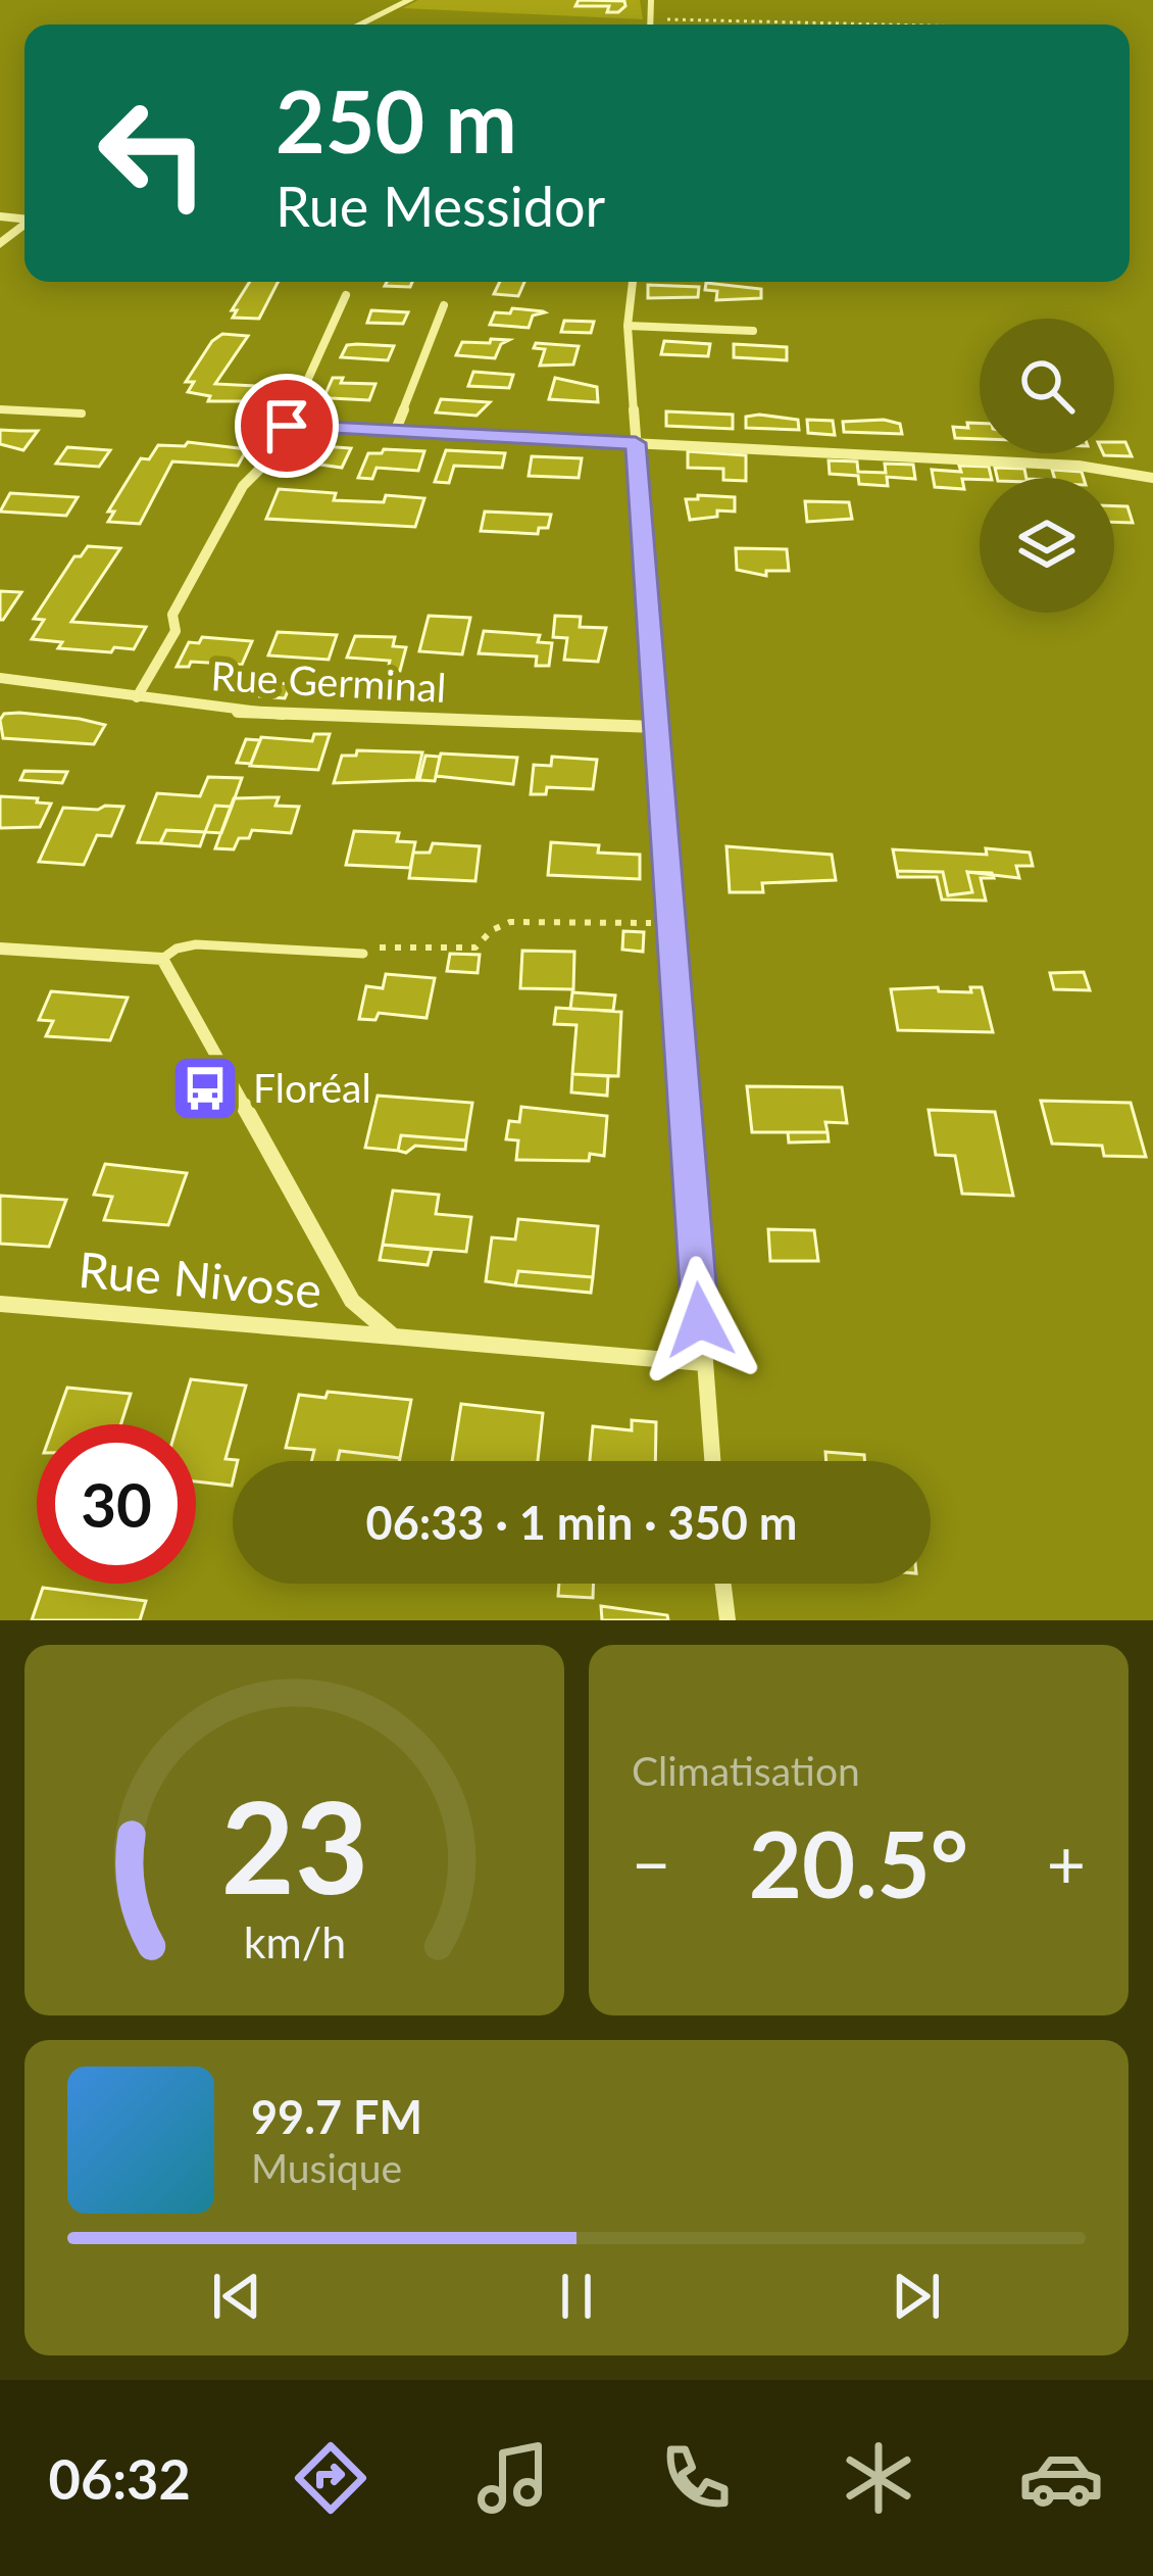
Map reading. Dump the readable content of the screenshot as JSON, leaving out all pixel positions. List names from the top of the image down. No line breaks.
{"streets":{"street":["Rue Germinal","Rue Nivose"]},"places":{"bus stop":["Floréal"]},"page":{"turn":["250 m","Rue Messidor"],"limit":"30","trip":"06:33 · 1 min · 350 m","tile":"Climatisation","heat":["−","20.5°","+"],"song":["99.7 FM","Musique"],"tabs":"06:32","gauge":["23","km/h"]}}
